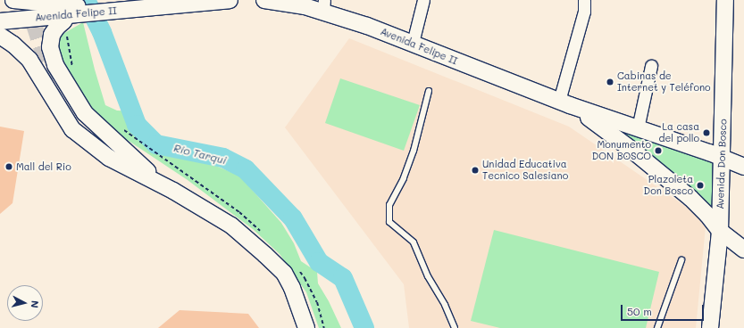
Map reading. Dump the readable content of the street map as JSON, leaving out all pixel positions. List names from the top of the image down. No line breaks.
{"streets":{"main road":["Avenida Felipe II","Avenida Don Bosco"]},"crossings":[["Avenida Felipe II","Avenida Don Bosco"]],"water":["Río Tarqui"],"places":["Cabinas de Internet y Teléfono","La casa del pollo","Monumento DON BOSCO","Mall del Rio","Unidad Educativa Tecnico Salesiano","Plazoleta Don Bosco"],"scale_bar":"50 m","north":"right"}
